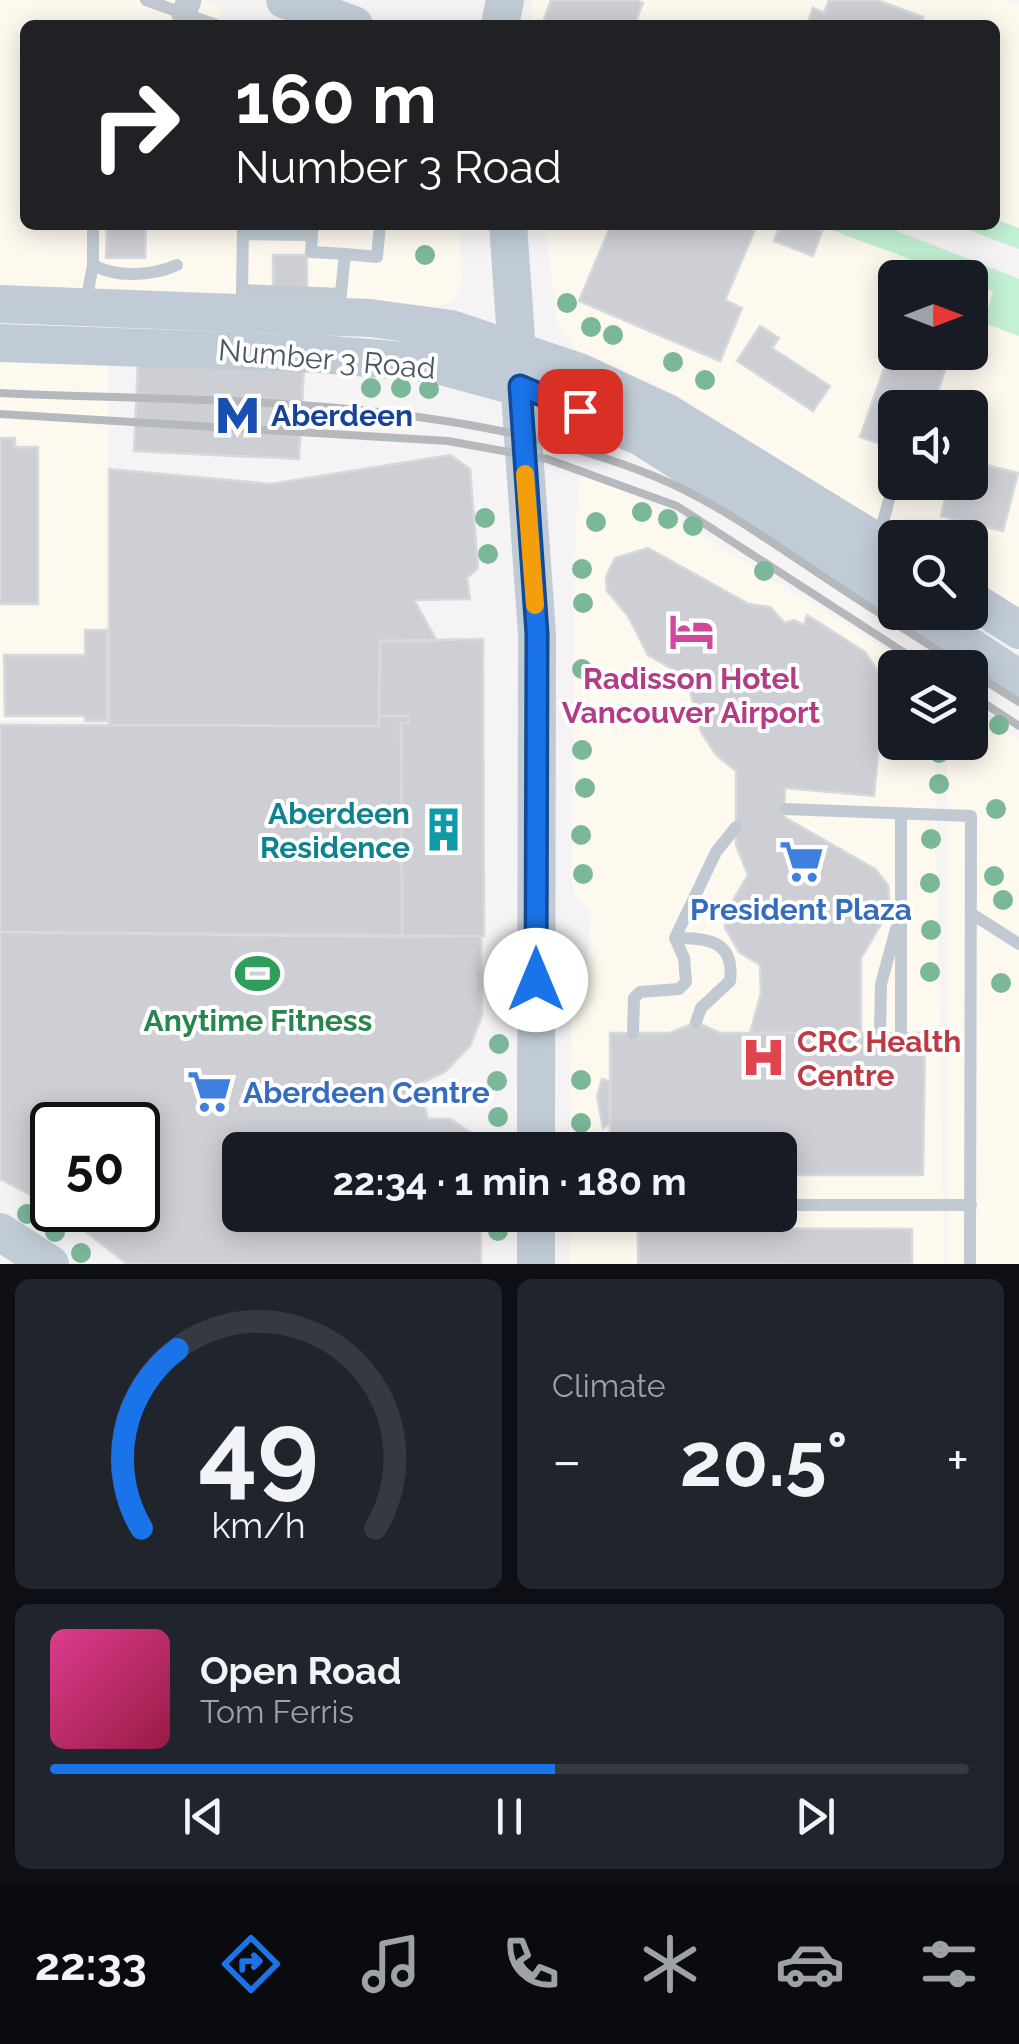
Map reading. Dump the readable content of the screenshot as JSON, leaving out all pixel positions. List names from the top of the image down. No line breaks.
{"streets":{"main road":["Number 3 Road"]},"places":{"metro station":["Aberdeen"],"hotel":["Radisson Hotel Vancouver Airport"],"building":["Aberdeen Residence"],"supermarket":["President Plaza","Aberdeen Centre"],"sports":["Anytime Fitness"],"hospital":["CRC Health Centre"]},"north":"right","page":{"turn":["160 m","Number 3 Road"],"limit":"50","trip":"22:34 · 1 min · 180 m","tile":"Climate","heat":["−","20.5°","+"],"song":["Open Road","Tom Ferris"],"tabs":"22:33","gauge":["49","km/h"]}}
